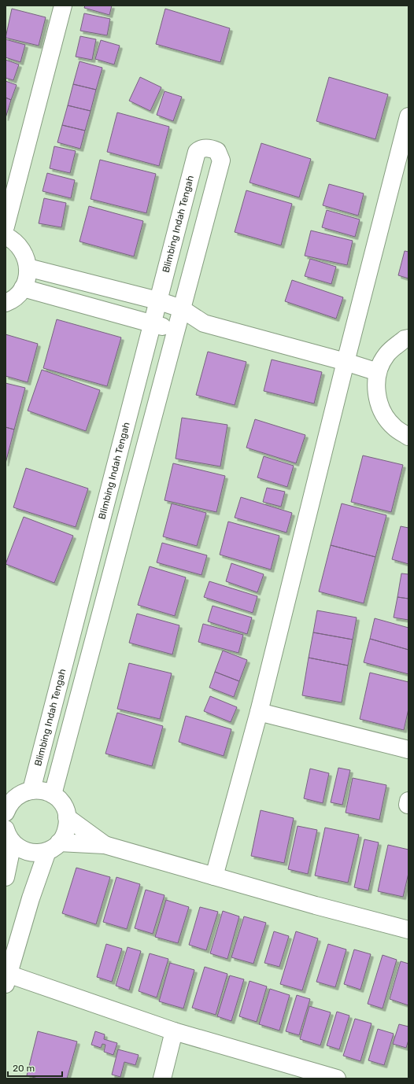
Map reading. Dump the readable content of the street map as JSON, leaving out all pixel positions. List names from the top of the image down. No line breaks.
{"streets":{"street":["Blimbing Indah Tengah"]},"scale_bar":"20 m"}
